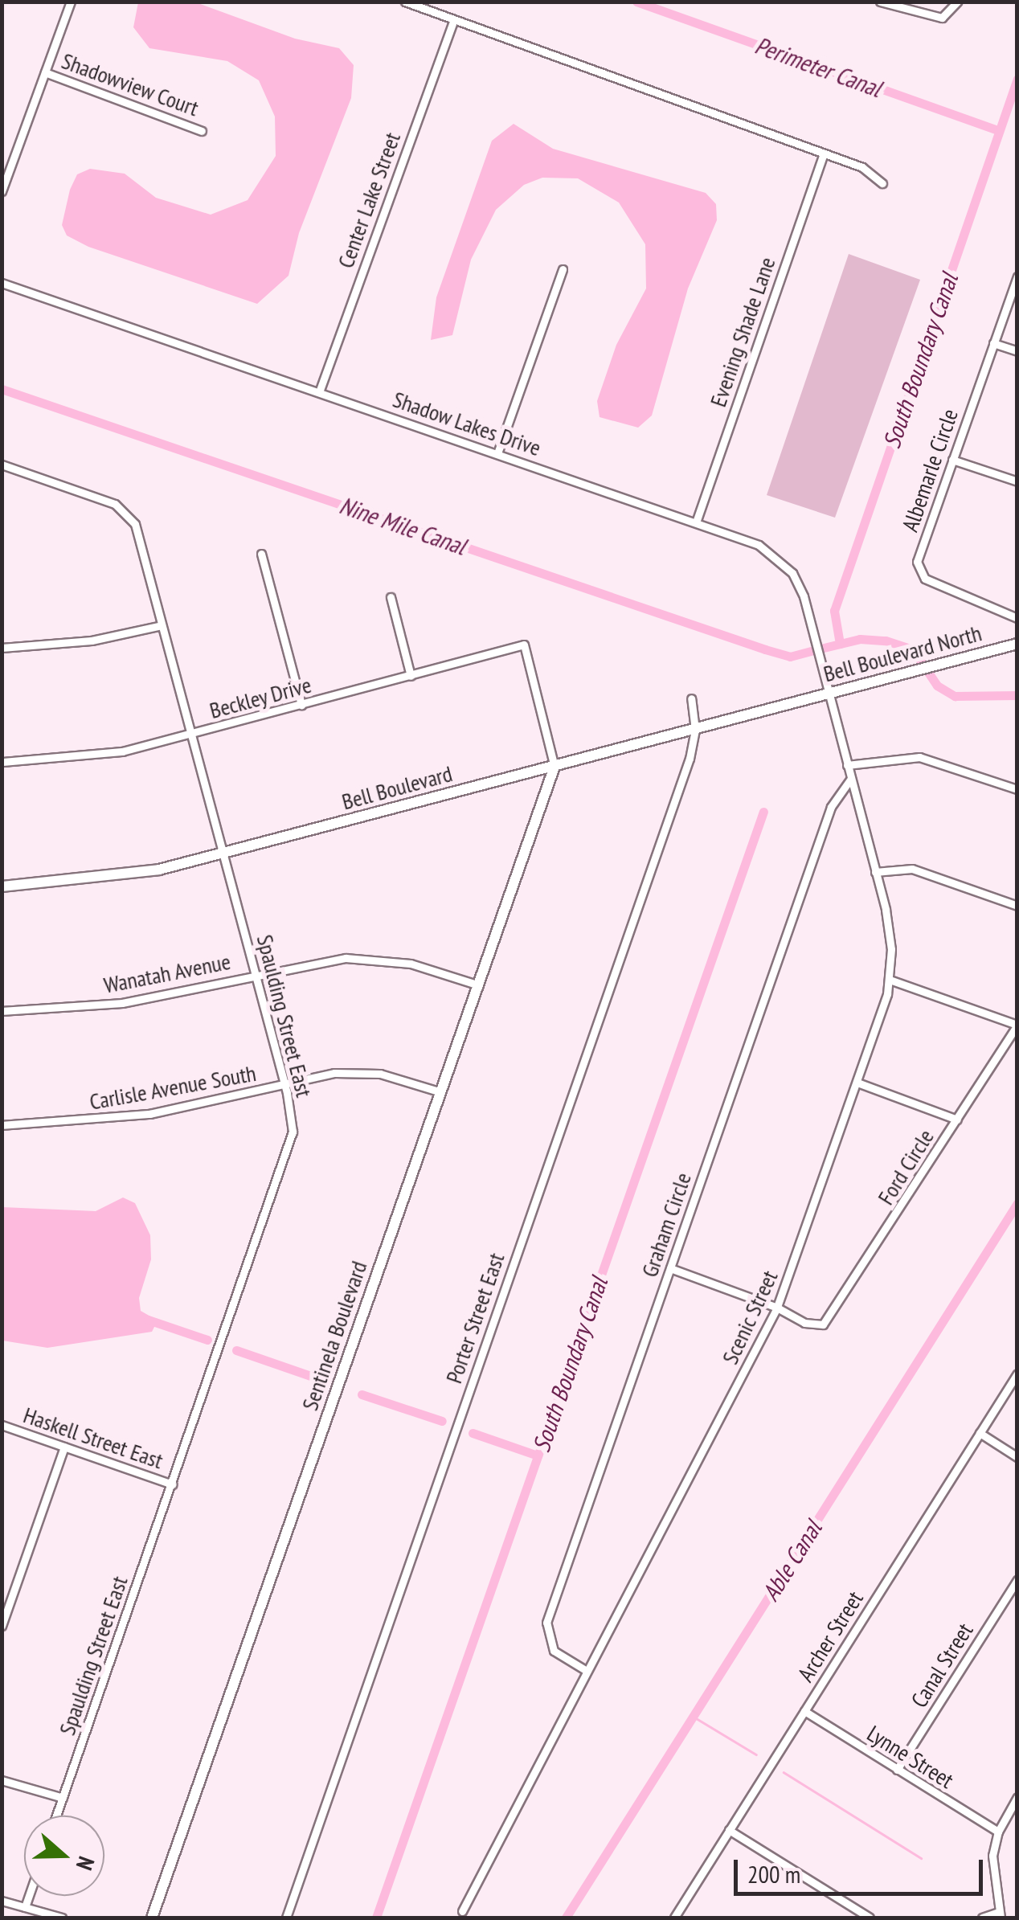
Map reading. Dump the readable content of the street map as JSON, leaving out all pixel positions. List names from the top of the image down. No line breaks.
{"streets":{"street":["Shadowview Court","Center Lake Street","Evening Shade Lane","Shadow Lakes Drive","Albemarle Circle","Bell Boulevard North","Beckley Drive","Bell Boulevard","Wanatah Avenue","Spaulding Street East","Carlisle Avenue South","Ford Circle","Graham Circle","Scenic Street","Porter Street East","Sentinela Boulevard","Haskell Street East","Archer Street","Canal Street","Lynne Street"]},"crossings":[["Center Lake Street","Shadow Lakes Drive"],["Evening Shade Lane","Shadow Lakes Drive"],["Shadow Lakes Drive","Bell Boulevard North"],["Shadow Lakes Drive","Scenic Street"],["Bell Boulevard North","Bell Boulevard"],["Bell Boulevard North","Scenic Street"],["Beckley Drive","Bell Boulevard"],["Beckley Drive","Spaulding Street East"],["Beckley Drive","Sentinela Boulevard"],["Bell Boulevard","Spaulding Street East"],["Bell Boulevard","Porter Street East"],["Bell Boulevard","Sentinela Boulevard"],["Wanatah Avenue","Spaulding Street East"],["Wanatah Avenue","Sentinela Boulevard"],["Spaulding Street East","Carlisle Avenue South"],["Spaulding Street East","Haskell Street East"],["Carlisle Avenue South","Sentinela Boulevard"],["Ford Circle","Scenic Street"],["Graham Circle","Scenic Street"],["Archer Street","Lynne Street"],["Canal Street","Lynne Street"]],"water":["Perimeter Canal","South Boundary Canal","Nine Mile Canal","Able Canal"],"scale_bar":"200 m","north":"right"}
